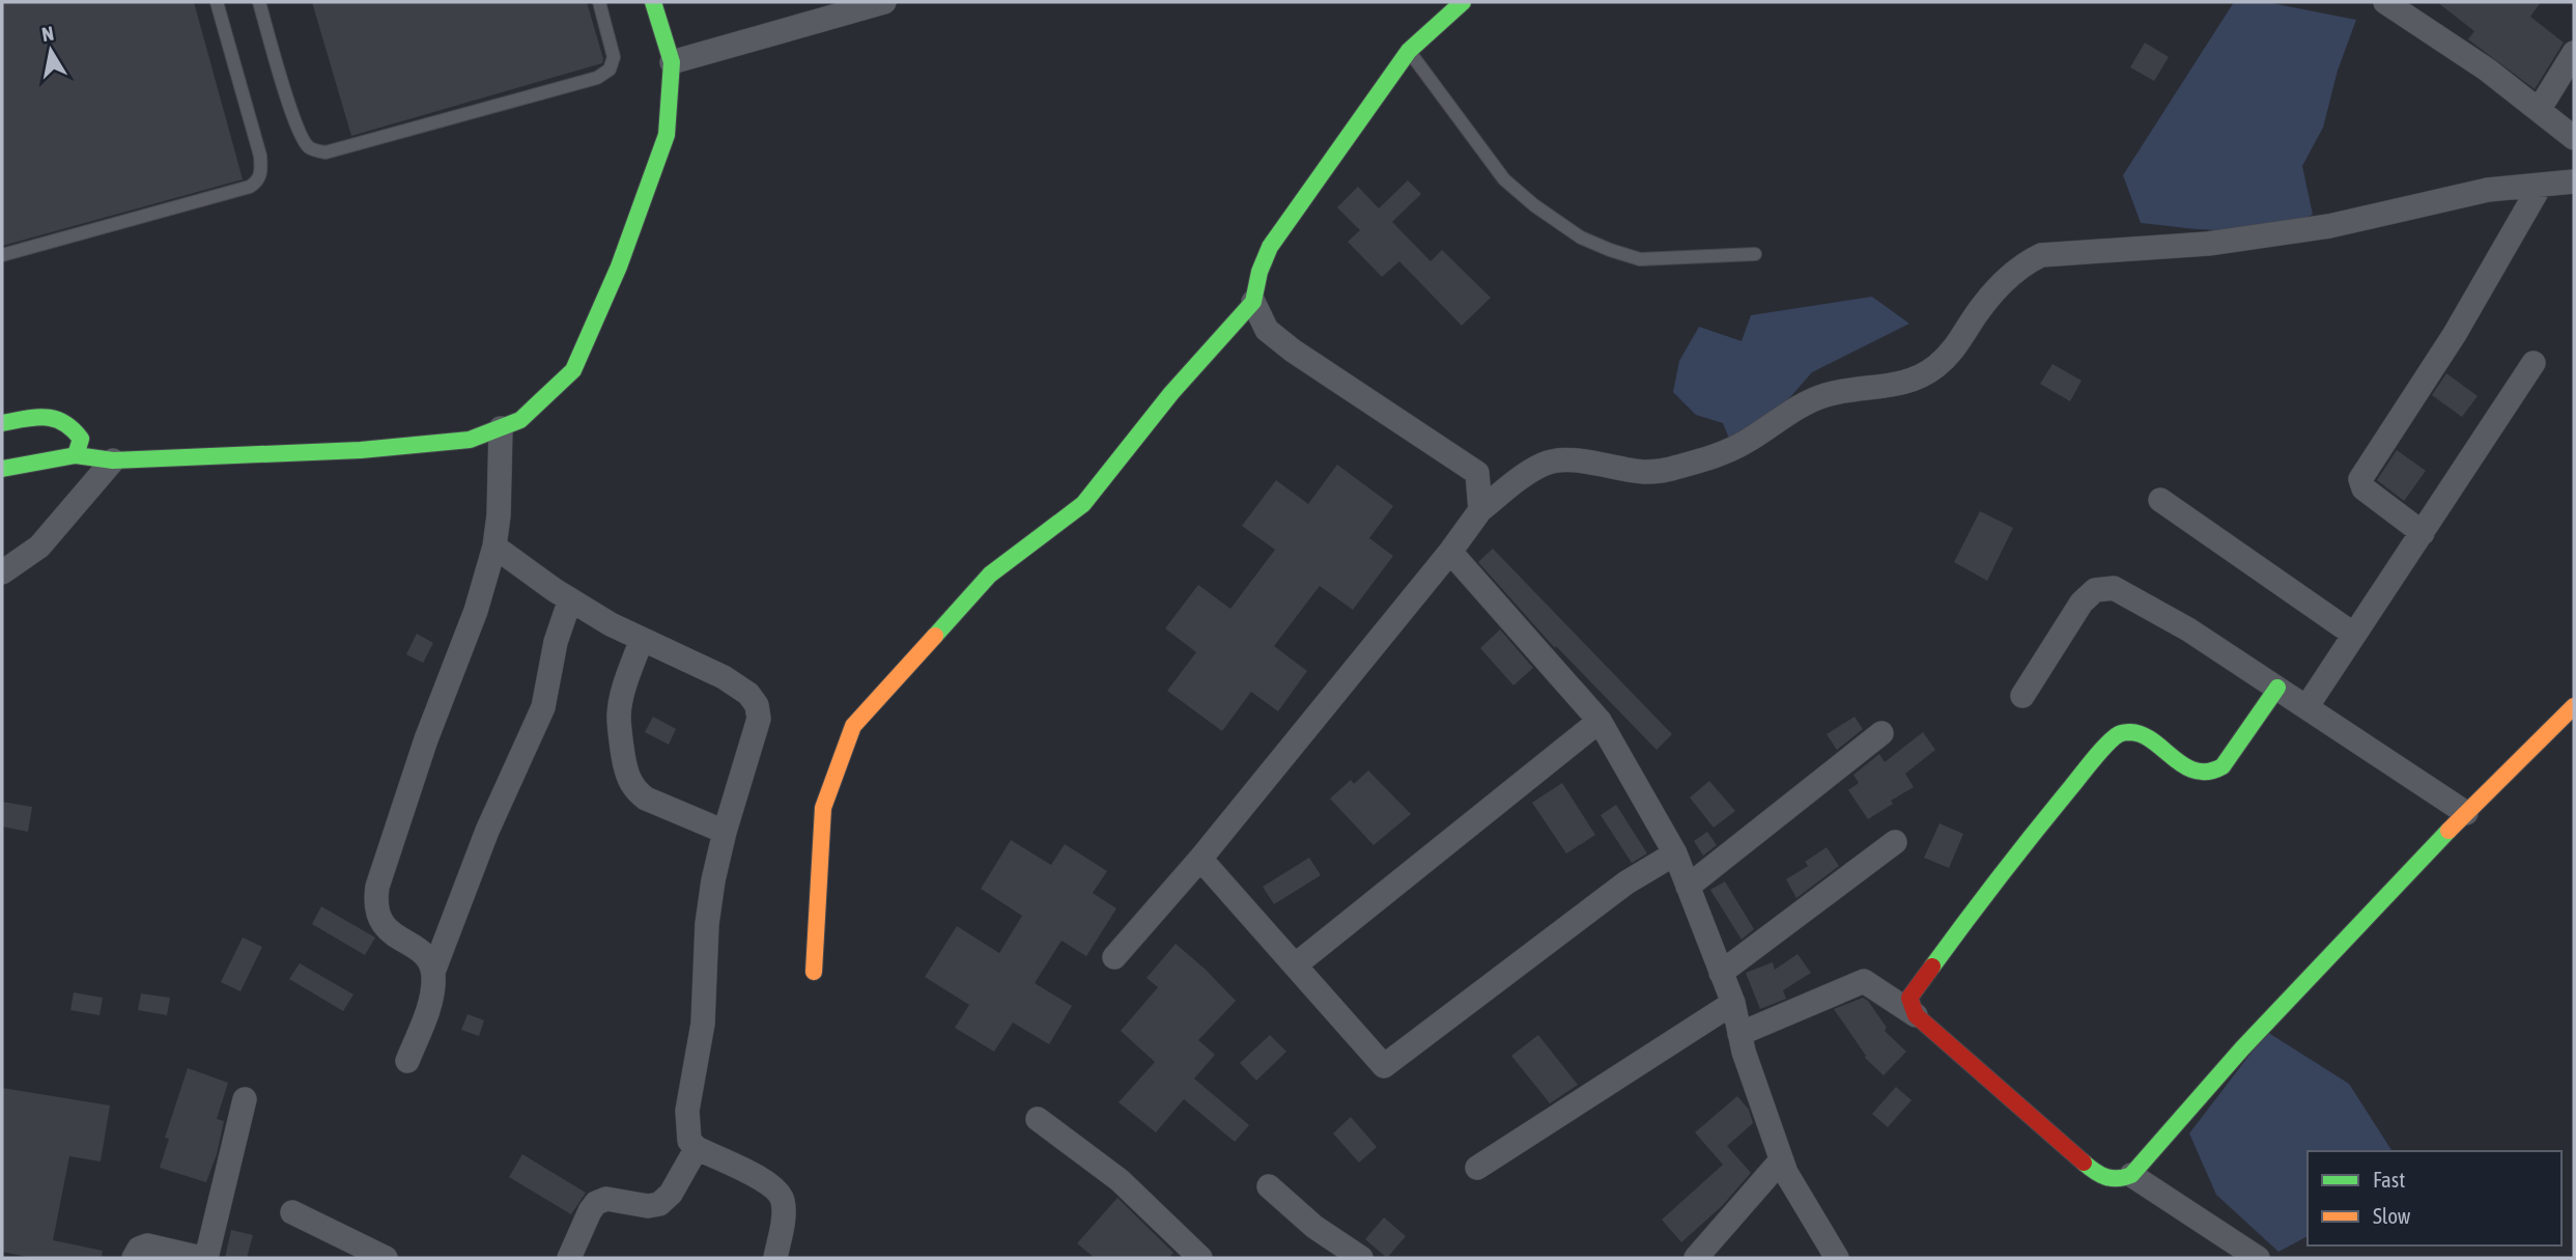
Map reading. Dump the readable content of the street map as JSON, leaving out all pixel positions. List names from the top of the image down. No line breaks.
{"legend":["Fast","Slow"],"north":"top"}
